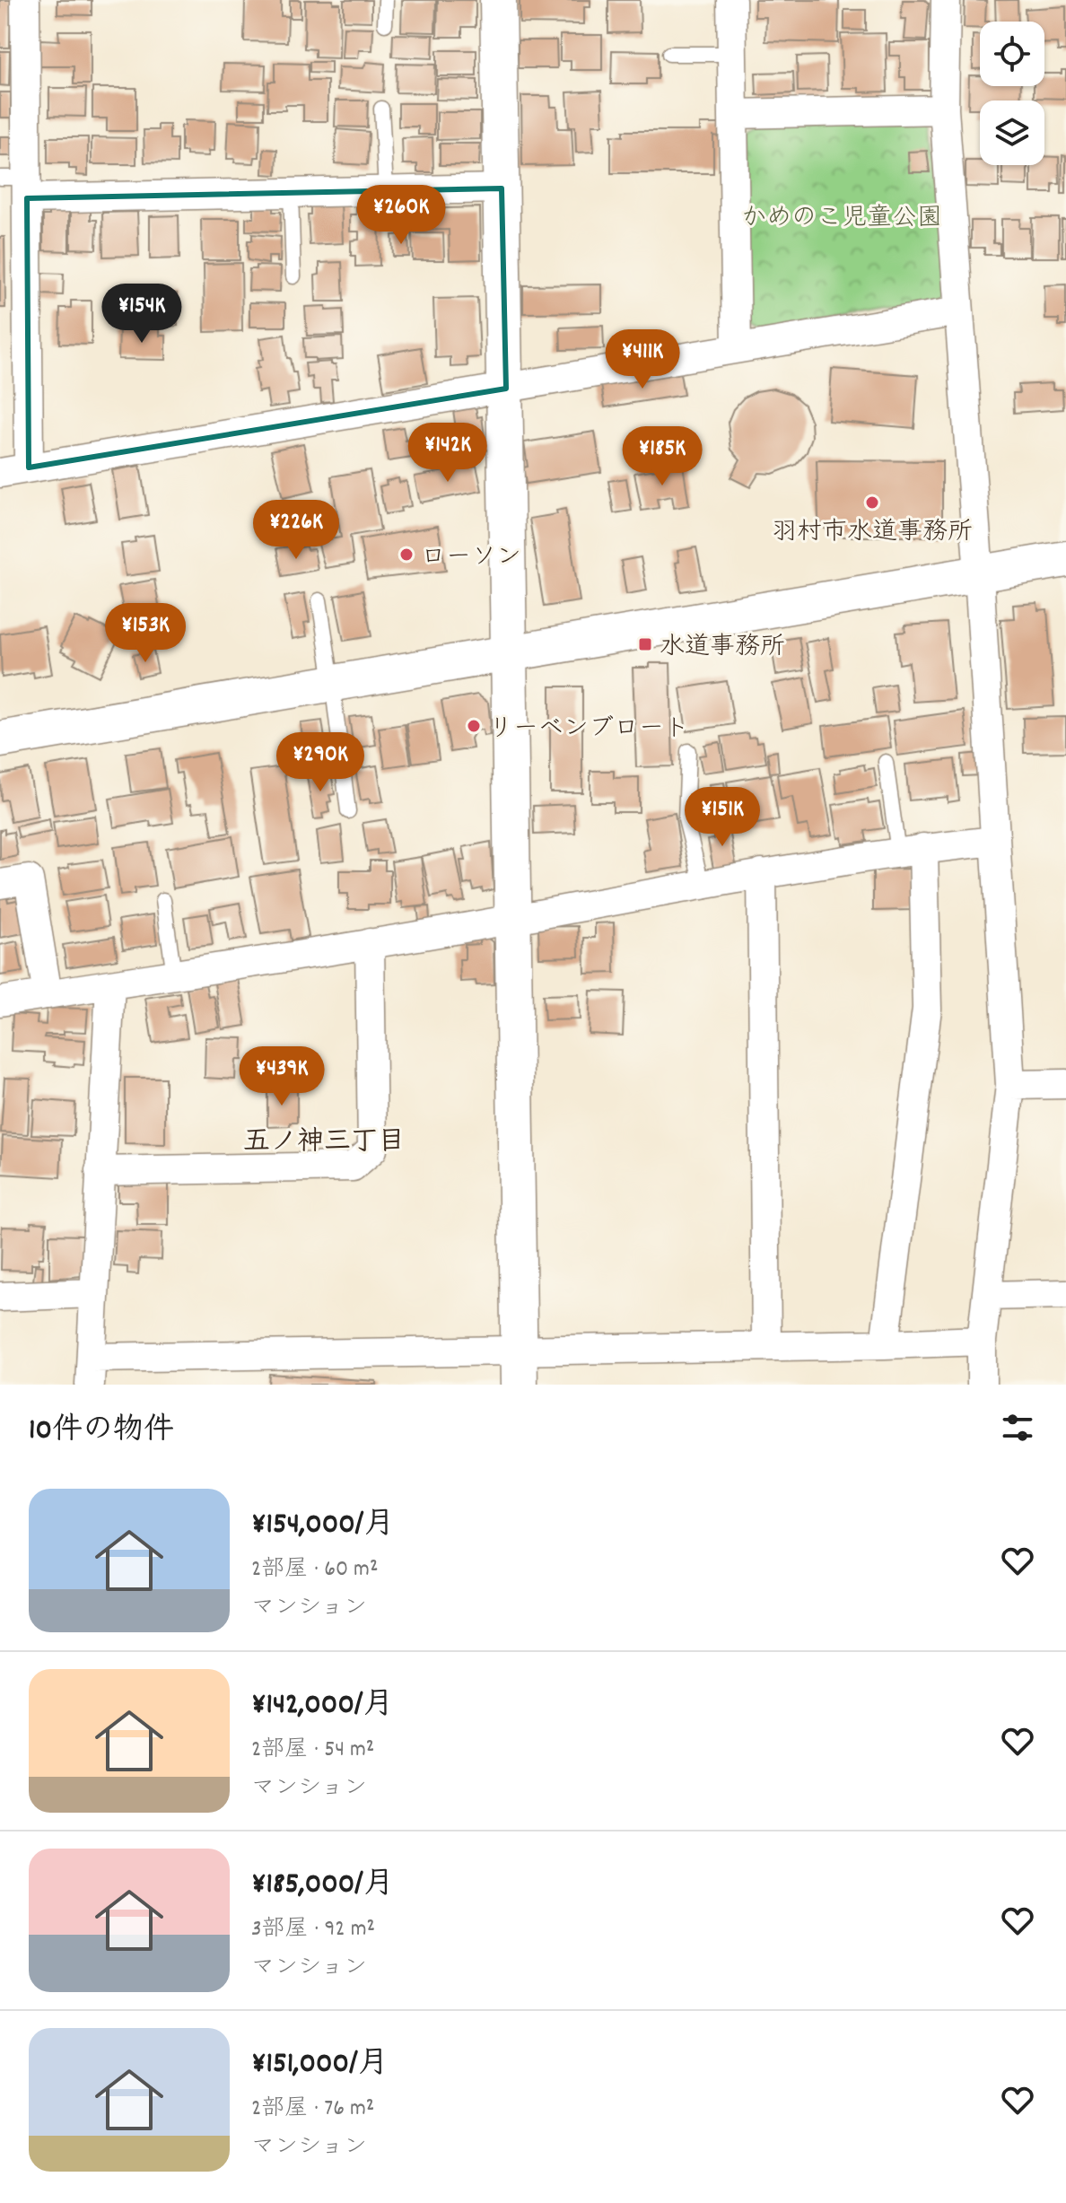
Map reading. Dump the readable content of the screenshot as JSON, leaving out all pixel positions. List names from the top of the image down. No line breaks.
{"districts":["五ノ神三丁目"],"parks":["かめのこ児童公園"],"places":{"other":["羽村市水道事務所","ローソン","リーベンブロート"],"transit":["水道事務所"]},"page":{"price":["¥260K","¥154K","¥411K","¥142K","¥185K","¥226K","¥153K","¥290K","¥151K","¥439K"],"heading":"10件の物件","list":[{"name":"¥154,000/月","note":"2部屋 · 60 m² · マンション"},{"name":"¥142,000/月","note":"2部屋 · 54 m² · マンション"},{"name":"¥185,000/月","note":"3部屋 · 92 m² · マンション"},{"name":"¥151,000/月","note":"2部屋 · 76 m² · マンション"}]}}
